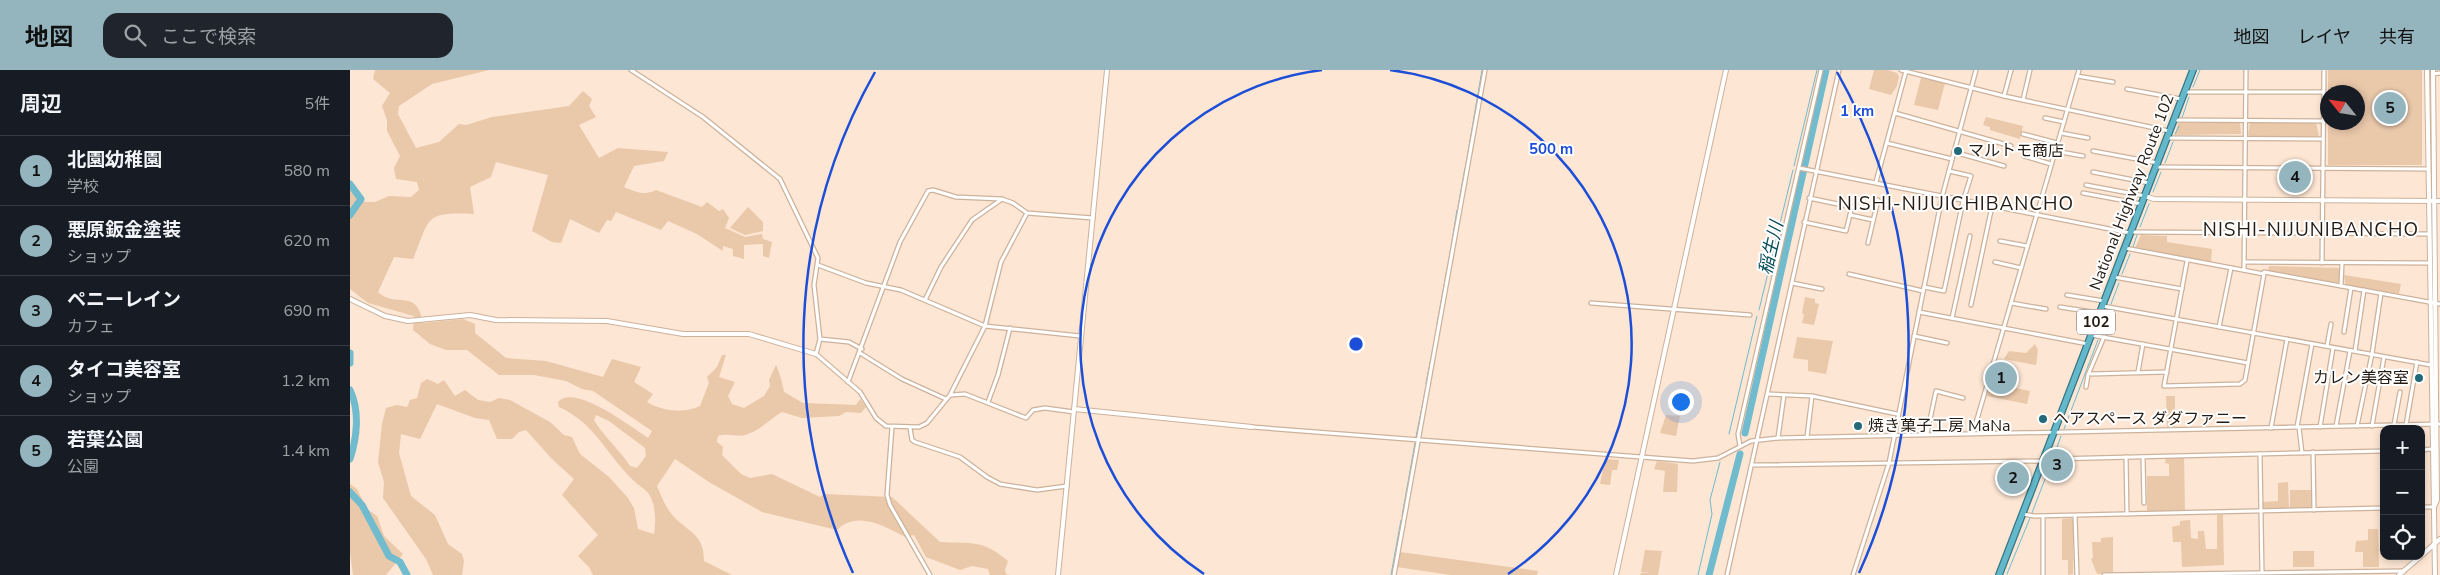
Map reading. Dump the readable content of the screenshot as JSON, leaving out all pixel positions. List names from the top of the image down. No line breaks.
{"streets":{"highway":["National Highway Route 102","102"]},"districts":["NISHI-NIJUICHIBANCHO","NISHI-NIJUNIBANCHO"],"water":["稲生川"],"places":["マルトモ商店","カレン美容室","ヘアスペース ダダファニー","焼き菓子工房 MaNa"],"north":"top left","page":{"header":"地図","search":"ここで検索","nav":["地図","レイヤ","共有"],"heading":["周辺","5件"],"pins":["5","4","1","3","2"],"list":[{"mark":"1","name":"北園幼稚園","note":"学校","value":"580 m"},{"mark":"2","name":"悪原鈑金塗装","note":"ショップ","value":"620 m"},{"mark":"3","name":"ペニーレイン","note":"カフェ","value":"690 m"},{"mark":"4","name":"タイコ美容室","note":"ショップ","value":"1.2 km"},{"mark":"5","name":"若葉公園","note":"公園","value":"1.4 km"}],"map_buttons":["+","−"]},"rings":["1 km","500 m"]}
